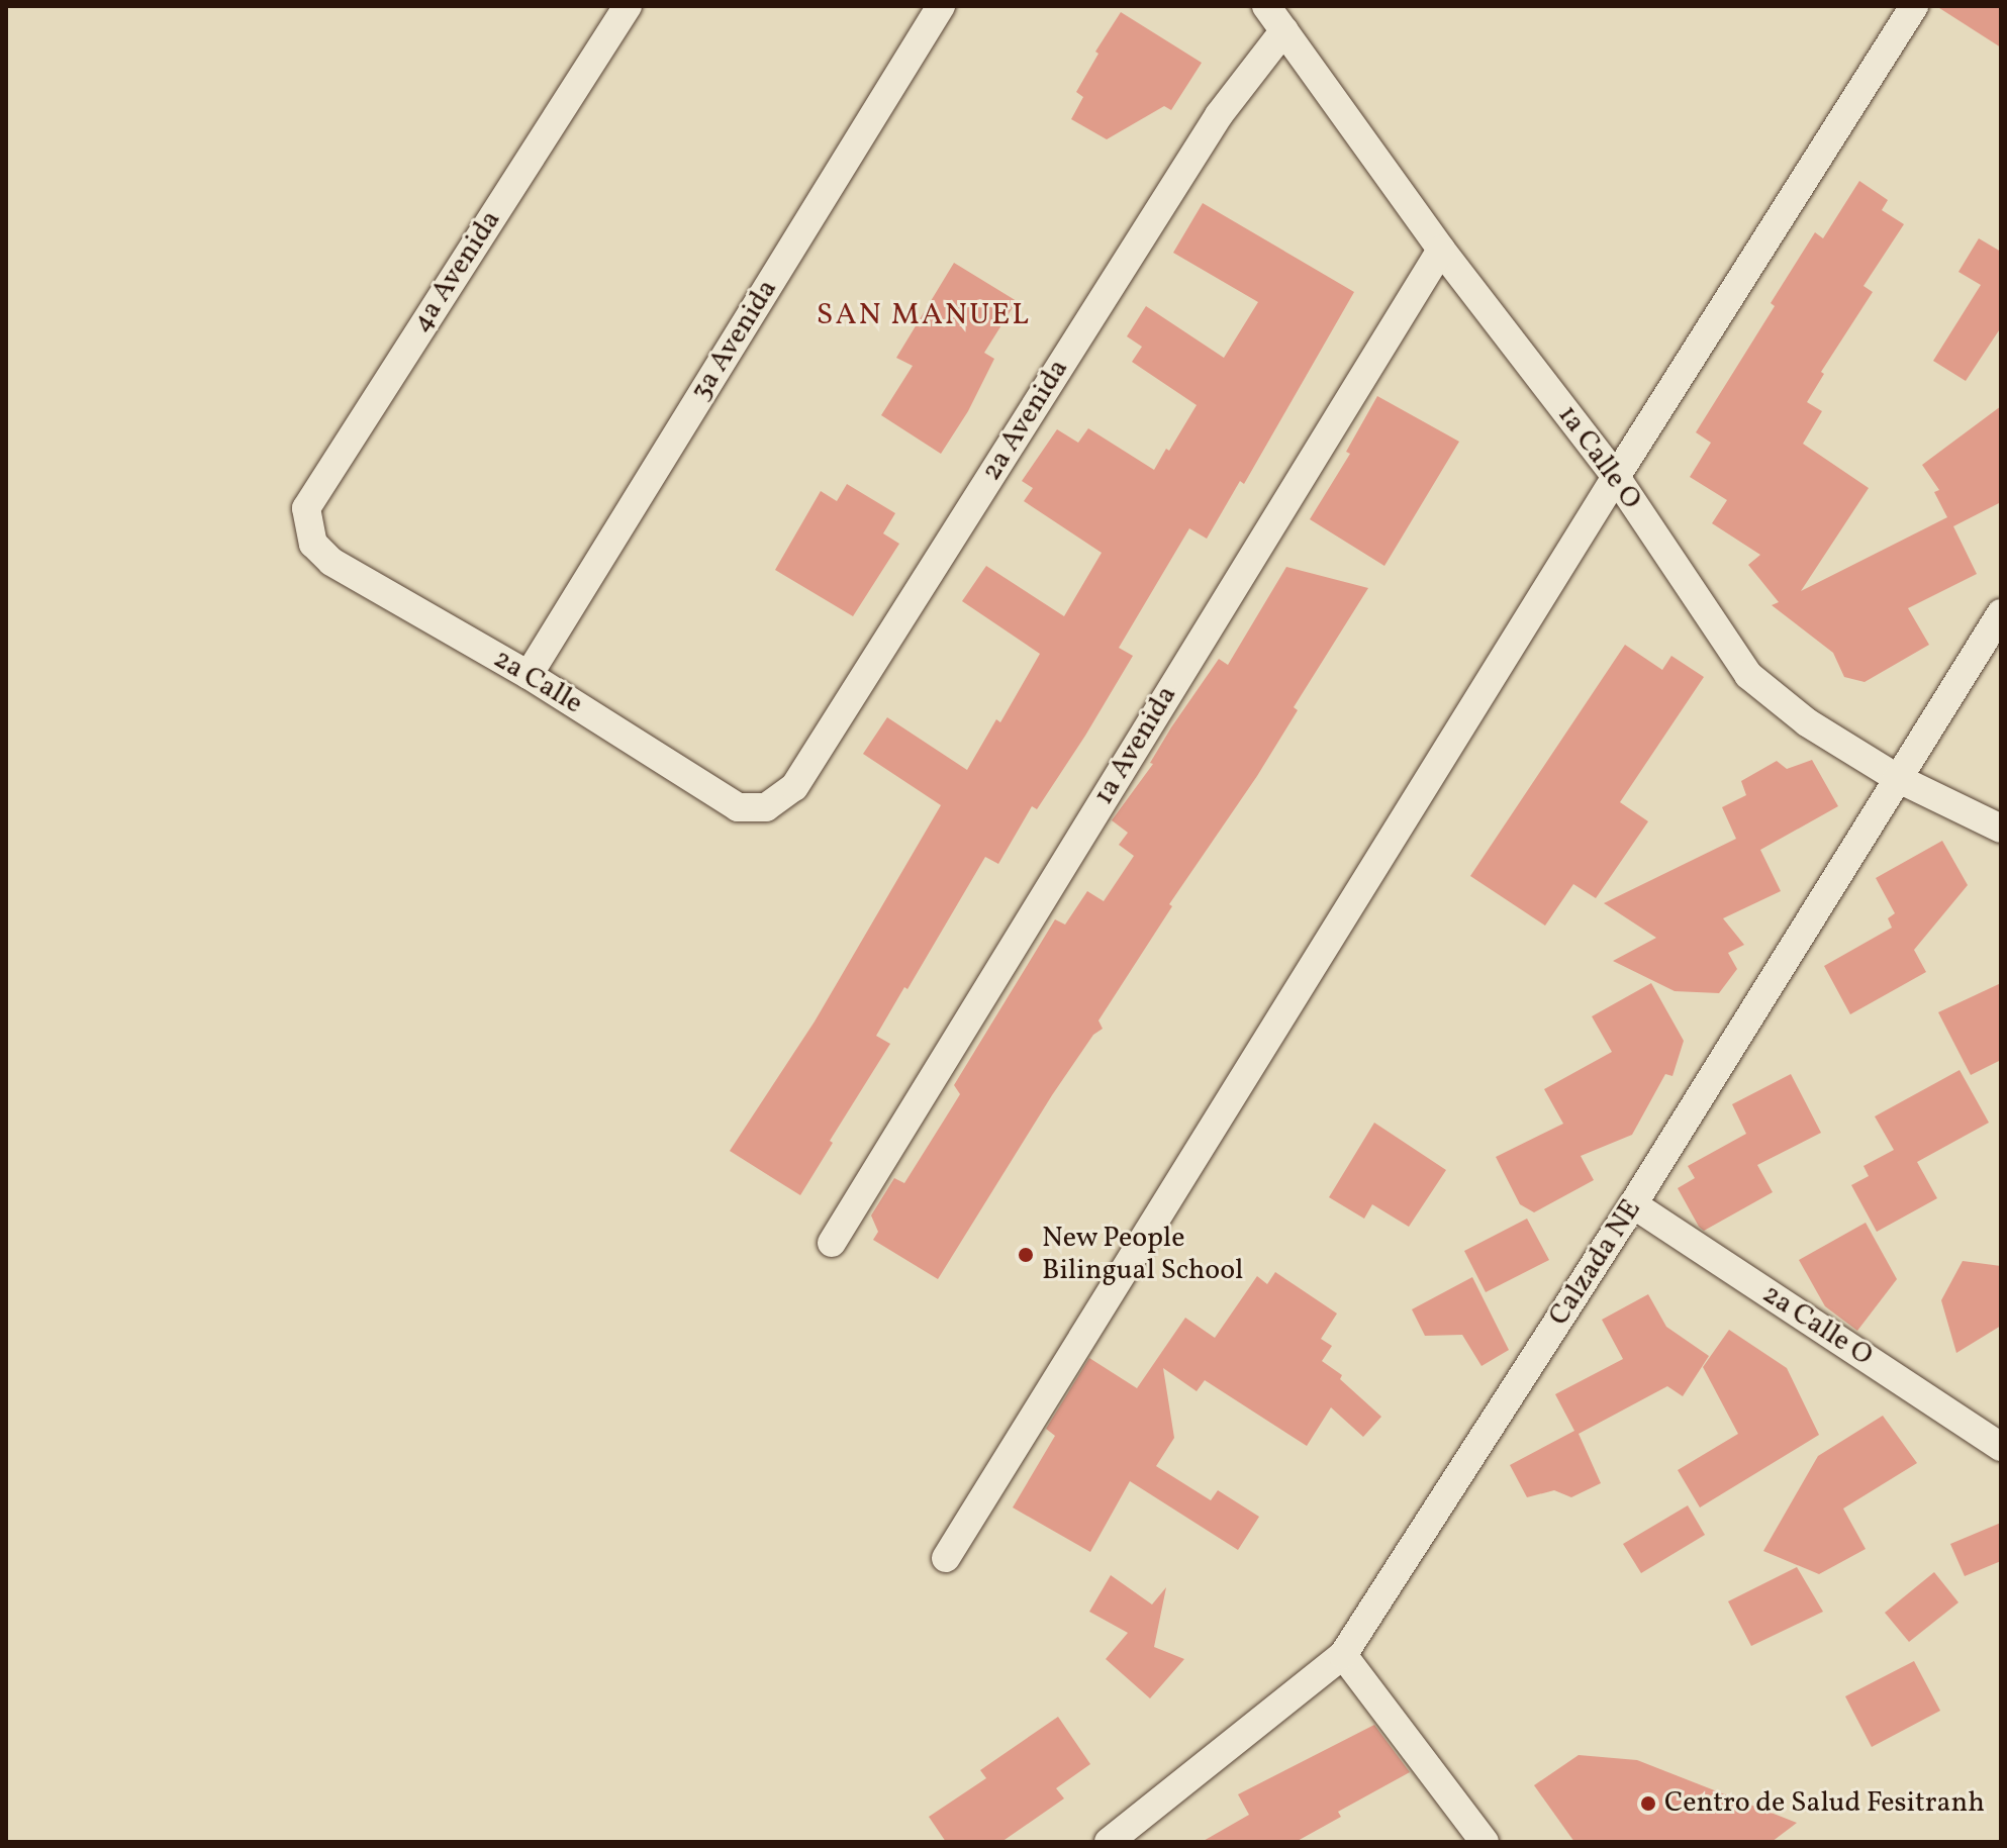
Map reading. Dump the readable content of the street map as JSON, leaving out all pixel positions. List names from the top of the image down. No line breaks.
{"streets":{"street":["4a Avenida","3a Avenida","2a Avenida","1a Calle O","2a Calle","1a Avenida","Calzada NE","2a Calle O"]},"crossings":[["4a Avenida","2a Calle"],["3a Avenida","2a Calle"],["2a Avenida","1a Calle O"],["2a Avenida","2a Calle"],["1a Calle O","1a Avenida"],["1a Calle O","Calzada NE"],["Calzada NE","2a Calle O"]],"districts":["SAN MANUEL"],"places":["New People Bilingual School","Centro de Salud Fesitranh"]}
